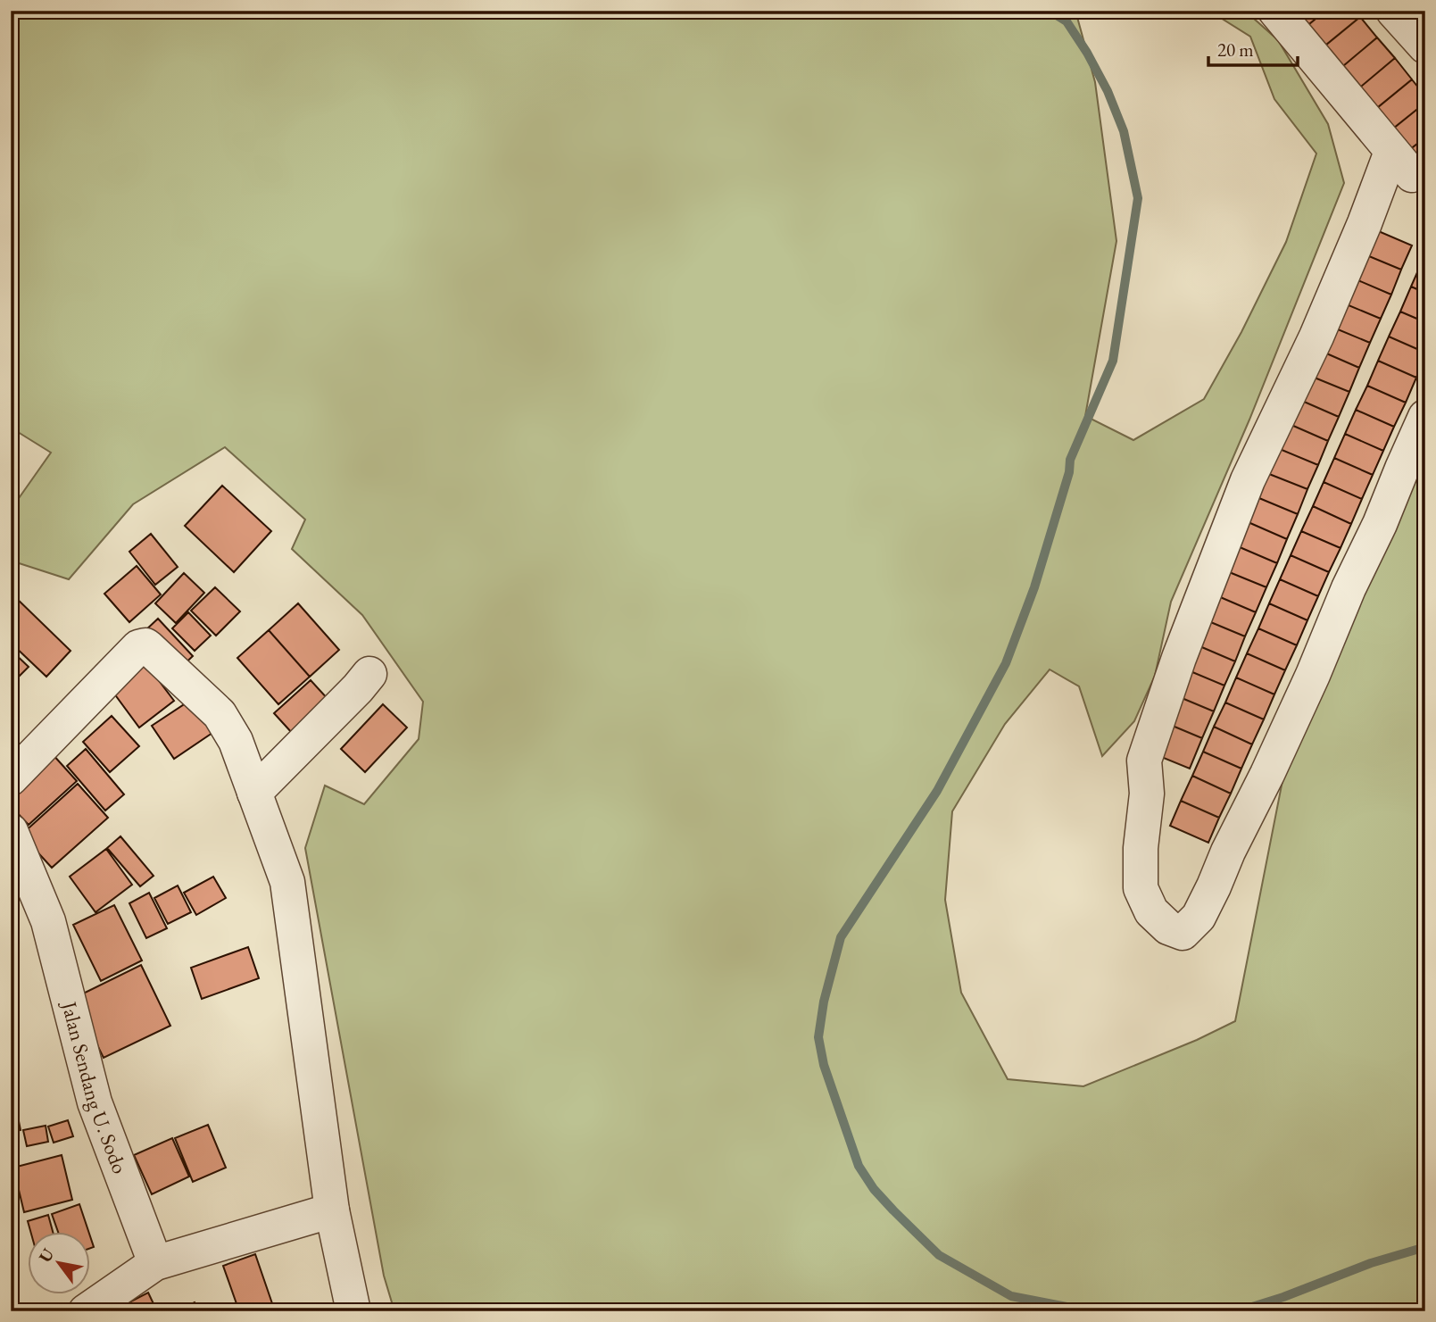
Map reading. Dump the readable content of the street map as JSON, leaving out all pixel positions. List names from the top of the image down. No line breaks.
{"streets":{"street":["Jalan Sendang U. Sodo"]},"scale_bar":"20 m","north":"top left"}
